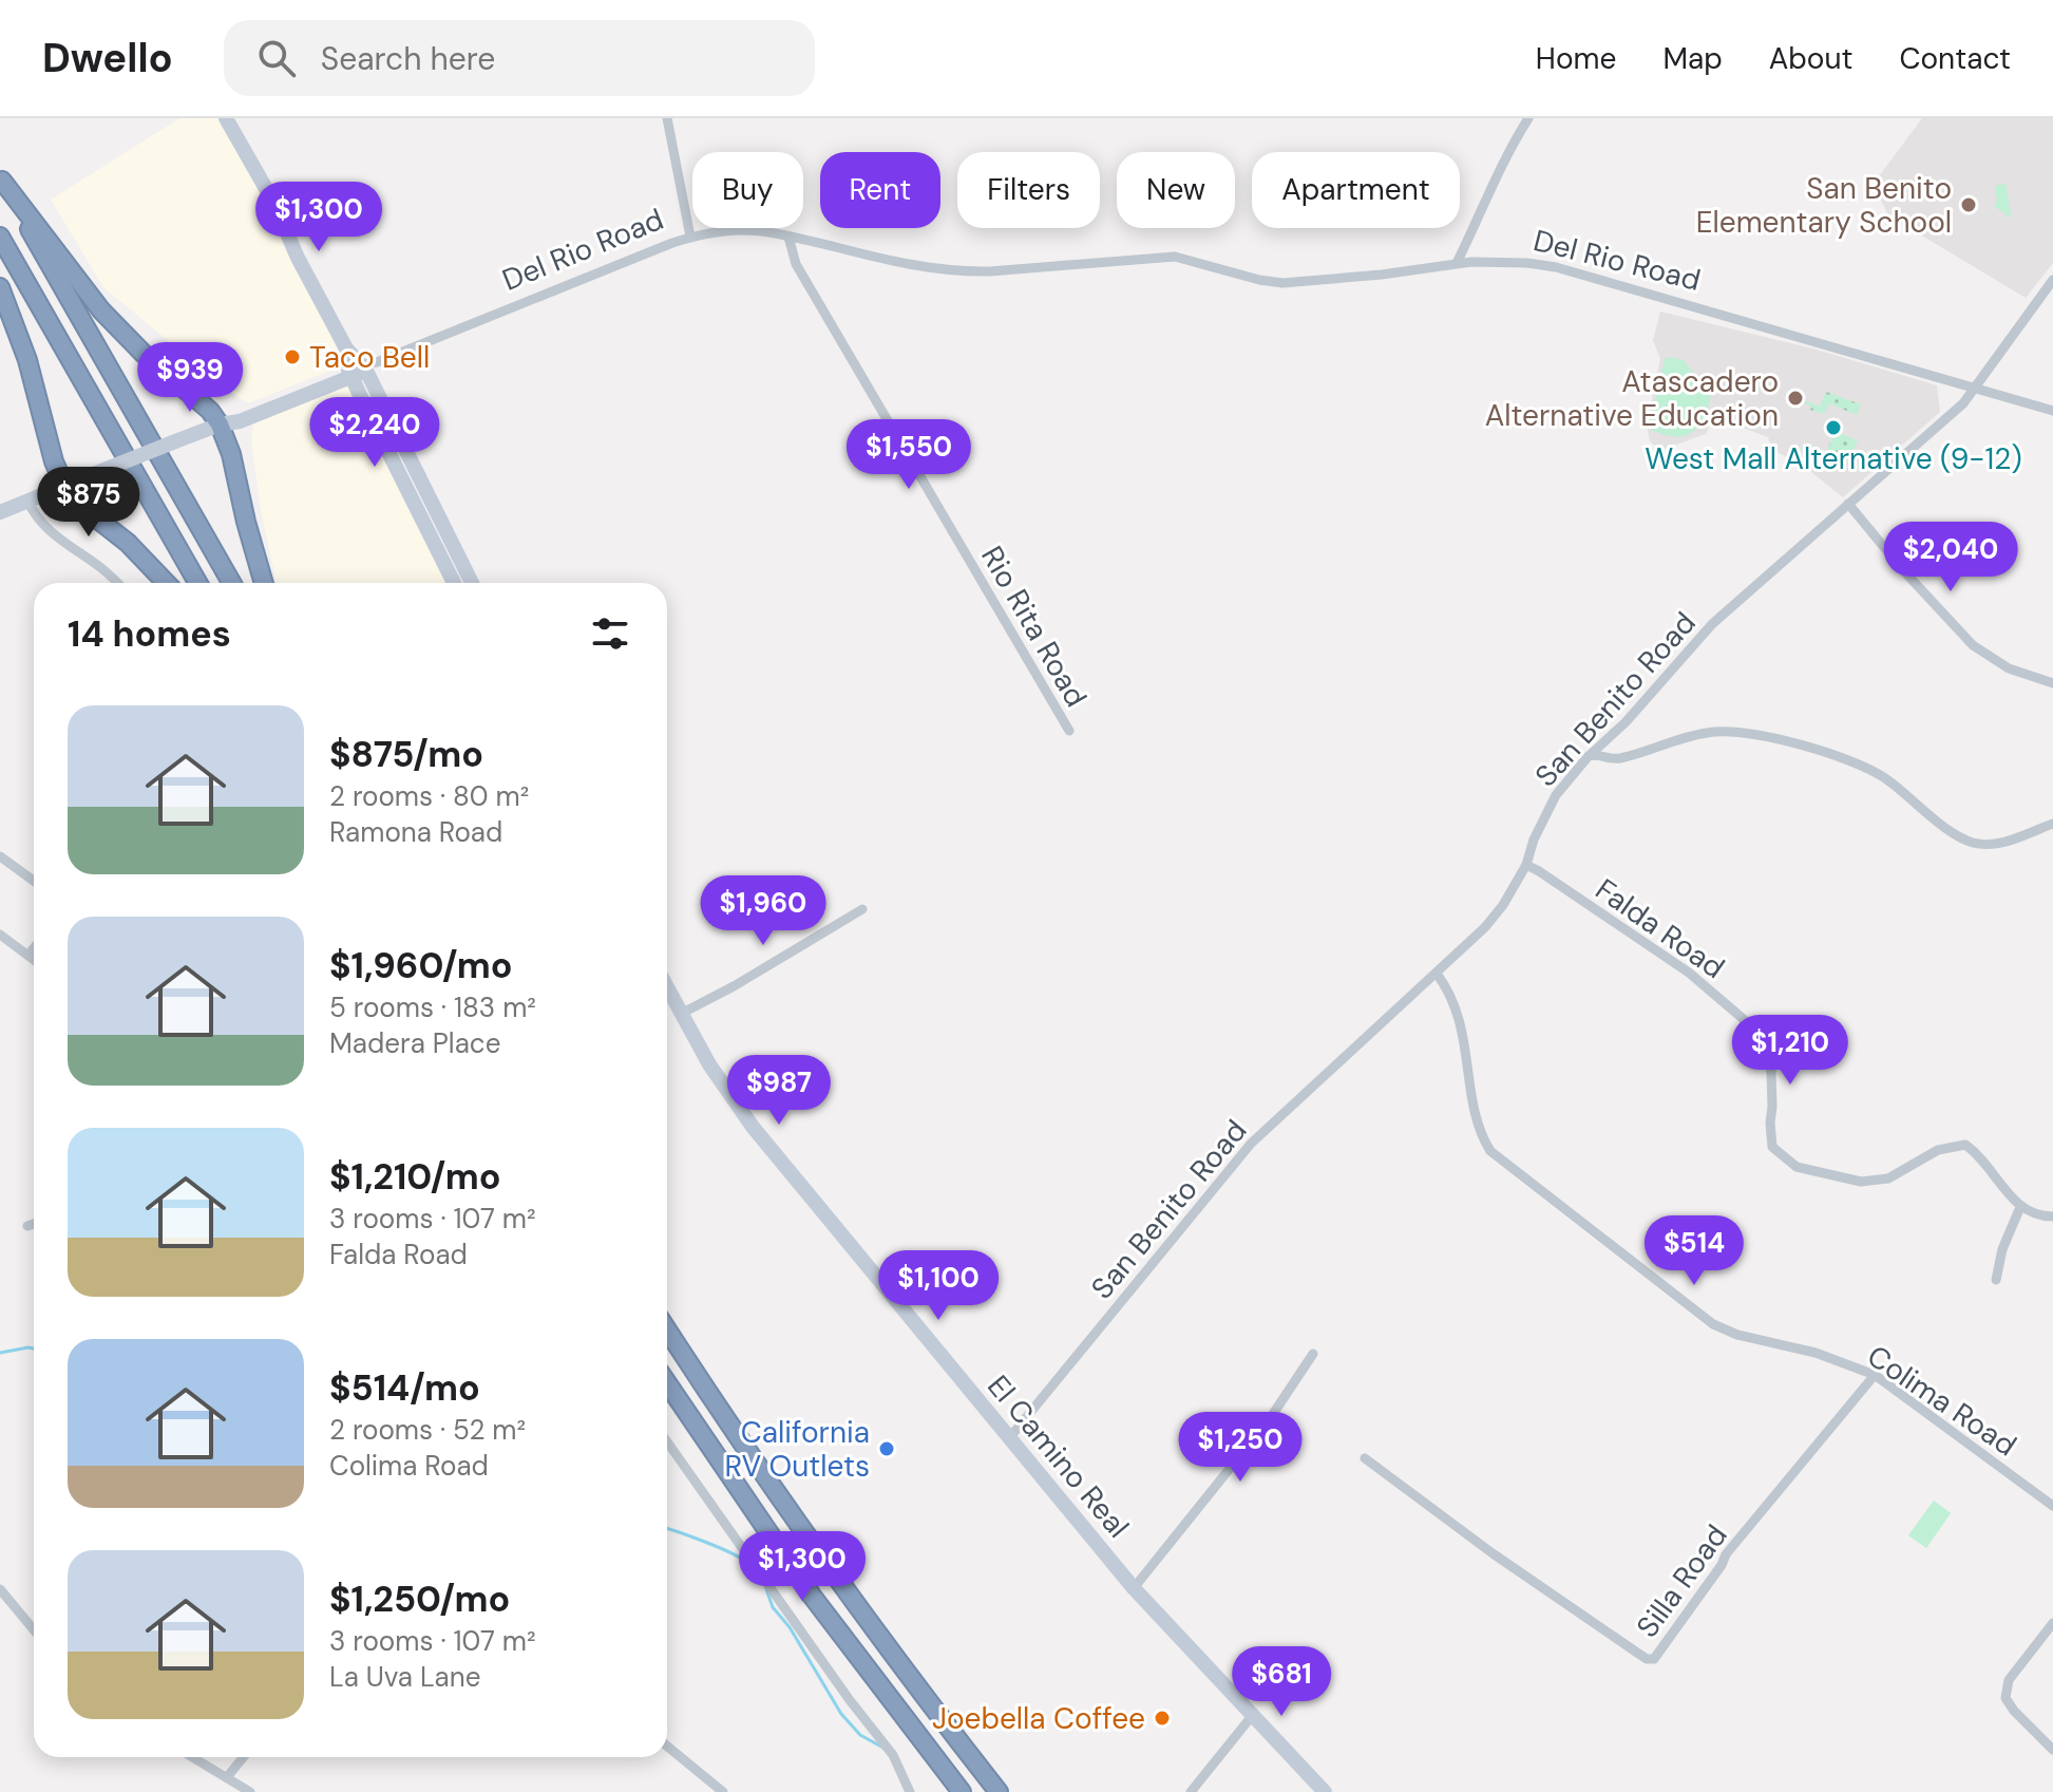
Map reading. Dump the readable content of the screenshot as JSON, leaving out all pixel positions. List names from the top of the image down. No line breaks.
{"streets":{"main road":["Del Rio Road","El Camino Real"],"street":["Rio Rita Road","San Benito Road","Falda Road","Colima Road","Silla Road"]},"crossings":[["Del Rio Road","Rio Rita Road"],["Del Rio Road","San Benito Road"],["San Benito Road","Falda Road"],["San Benito Road","Colima Road"],["San Benito Road","El Camino Real"],["Colima Road","Silla Road"]],"places":["San Benito Elementary School","Taco Bell","Atascadero Alternative Education","West Mall Alternative (9-12)","California RV Outlets","Joebella Coffee"],"page":{"header":"Dwello","search":"Search here","nav":["Home","Map","About","Contact"],"chip":["Buy","Rent","Filters","New","Apartment"],"price":["$1,300","$939","$2,240","$1,550","$875","$2,040","$1,960","$1,210","$987","$514","$1,100","$1,250","$1,300","$681"],"heading":"14 homes","list":[{"name":"$875/mo","note":"2 rooms · 80 m² · Ramona Road"},{"name":"$1,960/mo","note":"5 rooms · 183 m² · Madera Place"},{"name":"$1,210/mo","note":"3 rooms · 107 m² · Falda Road"},{"name":"$514/mo","note":"2 rooms · 52 m² · Colima Road"},{"name":"$1,250/mo","note":"3 rooms · 107 m² · La Uva Lane"}]}}
